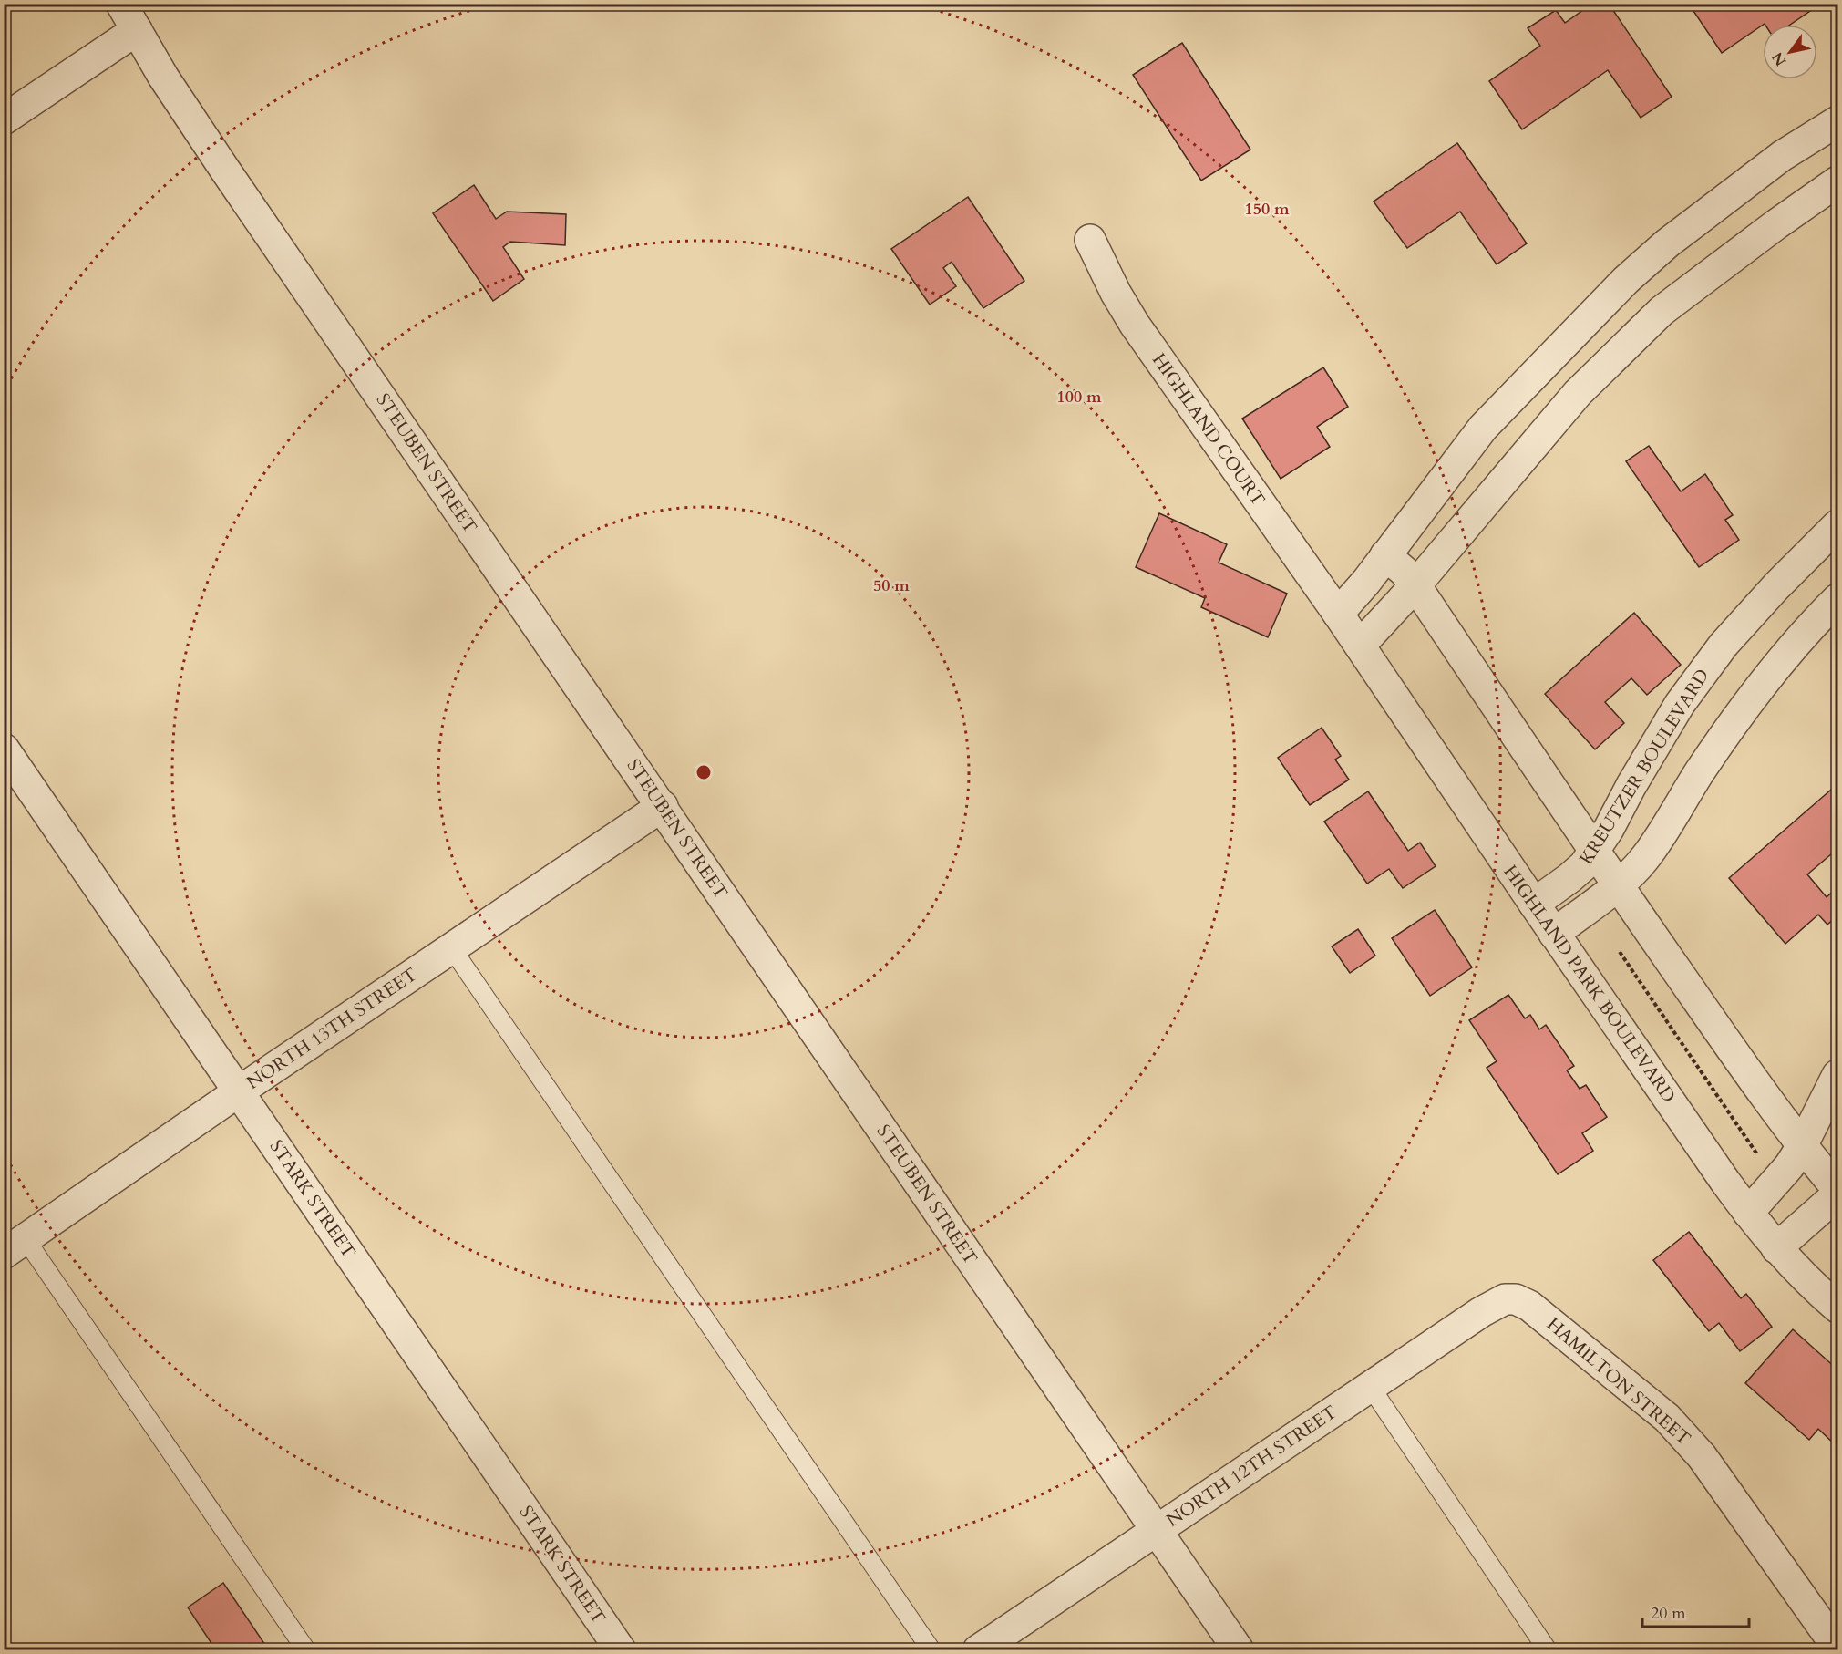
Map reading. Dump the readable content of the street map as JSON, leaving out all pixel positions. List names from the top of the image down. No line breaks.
{"streets":{"street":["HIGHLAND COURT","STEUBEN STREET","KREUTZER BOULEVARD","HIGHLAND PARK BOULEVARD","NORTH 13TH STREET","STARK STREET","HAMILTON STREET","NORTH 12TH STREET"]},"crossings":[["HIGHLAND COURT","HIGHLAND PARK BOULEVARD"],["STEUBEN STREET","NORTH 13TH STREET"],["STEUBEN STREET","NORTH 12TH STREET"],["KREUTZER BOULEVARD","HIGHLAND PARK BOULEVARD"],["NORTH 13TH STREET","STARK STREET"],["HAMILTON STREET","NORTH 12TH STREET"]],"scale_bar":"20 m","north":"bottom left","rings":["150 m","100 m","50 m"]}
